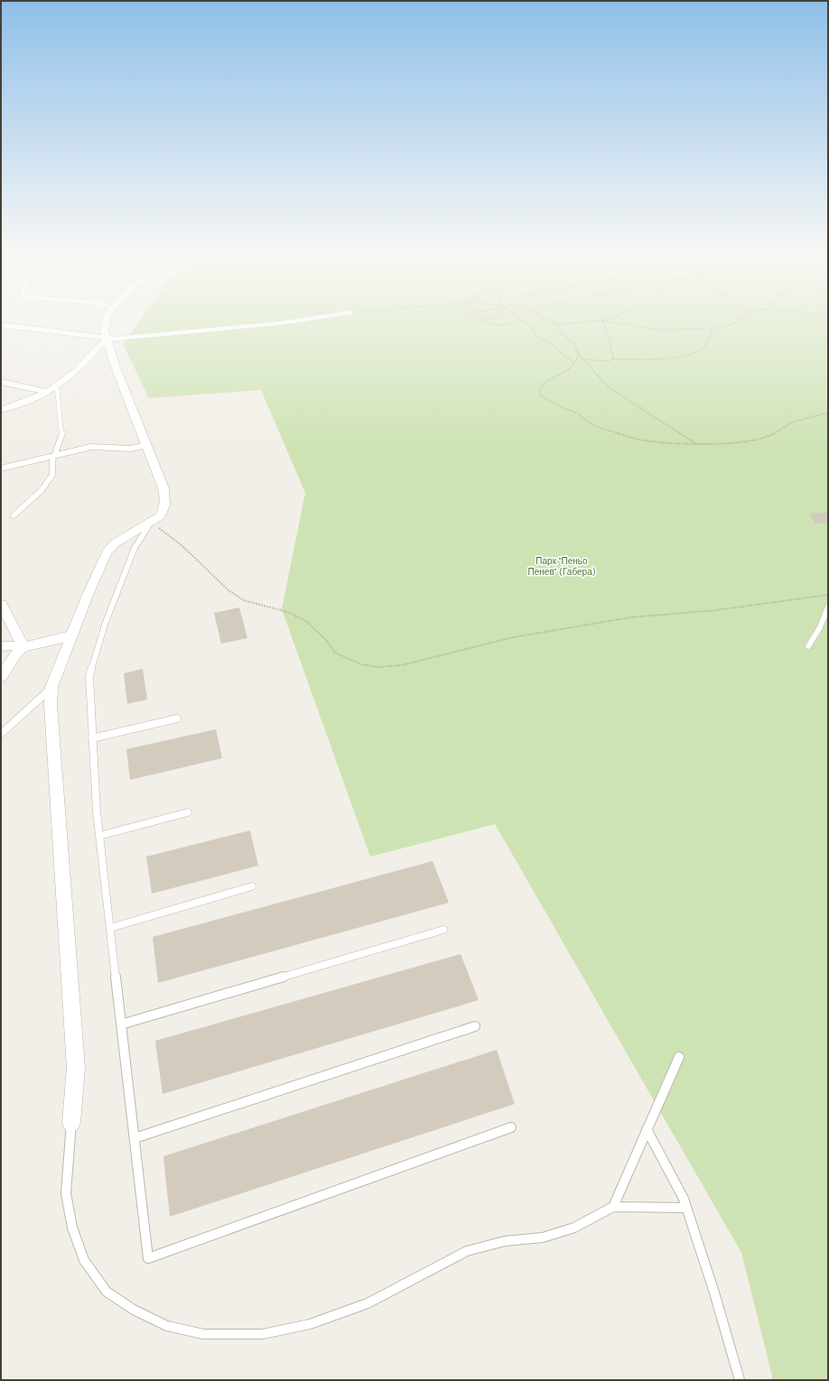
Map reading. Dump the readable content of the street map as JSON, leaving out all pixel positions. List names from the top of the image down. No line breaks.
{"parks":["Парк \"Пеньо Пенев\" (Габера)"]}
